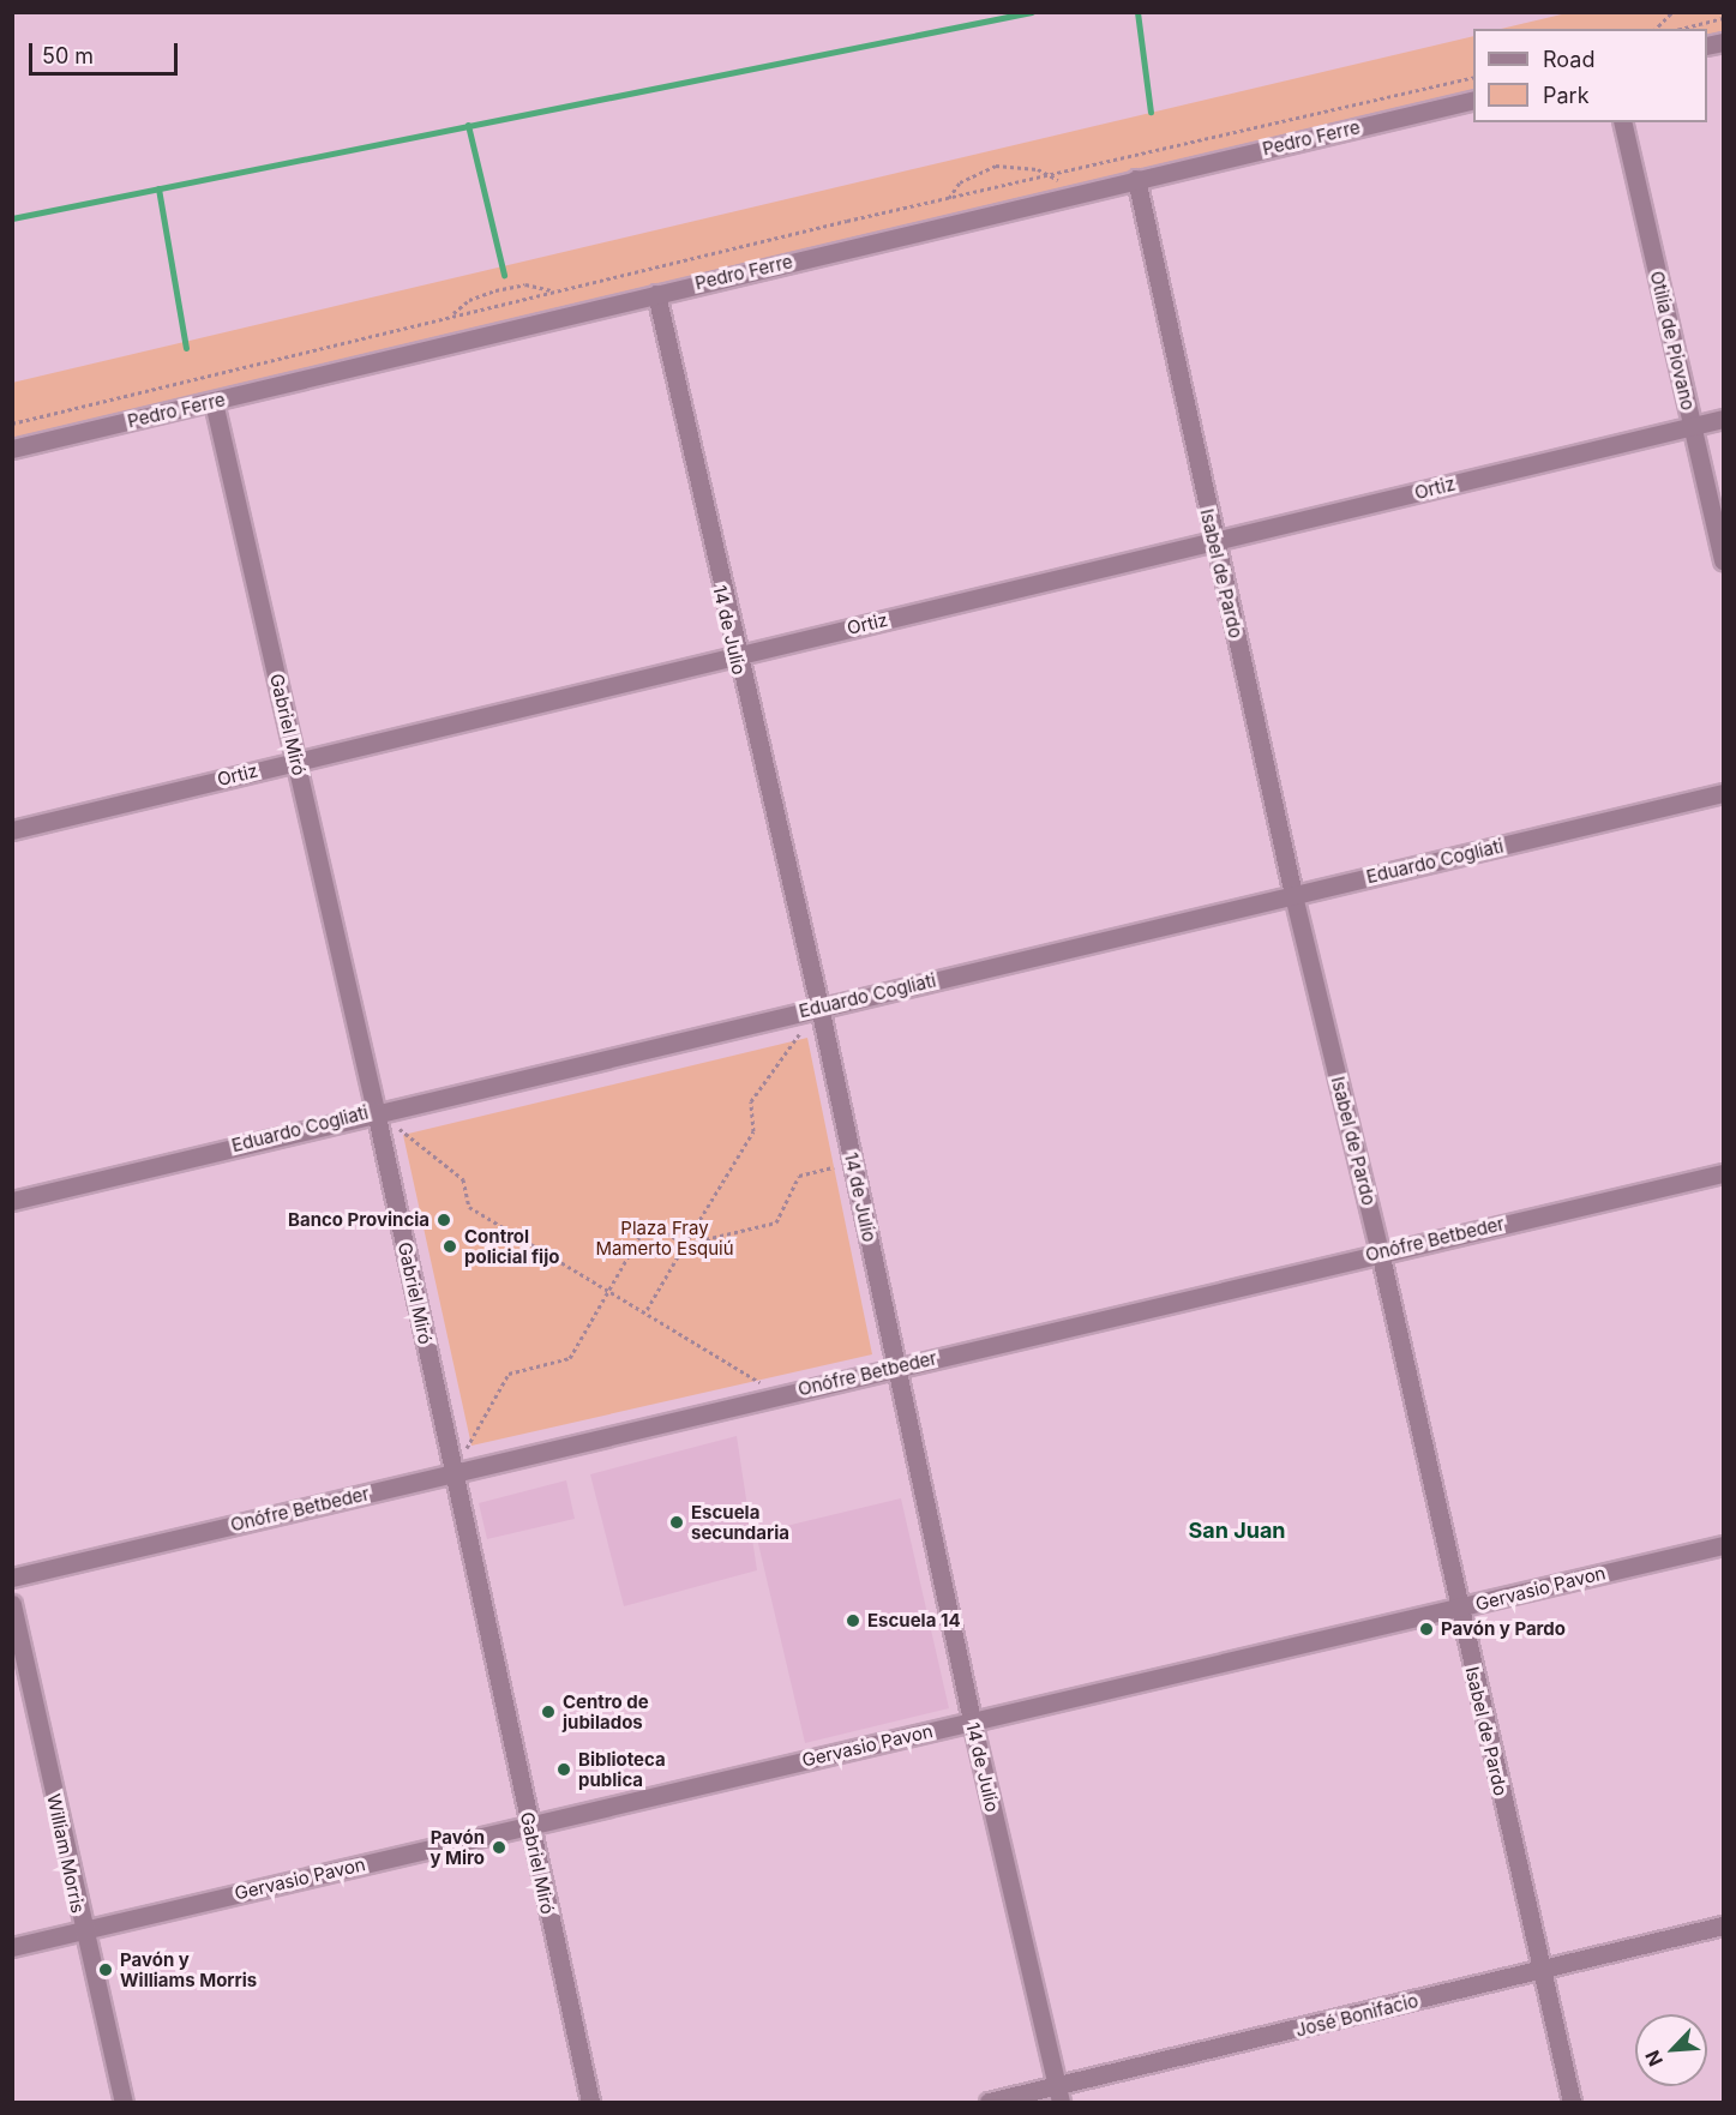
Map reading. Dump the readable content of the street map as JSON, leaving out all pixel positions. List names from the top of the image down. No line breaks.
{"streets":{"street":["Pedro Ferre","Otilia de Piovano","Ortiz","Isabel de Pardo","14 de Julio","Gabriel Miró","Eduardo Cogliati","Onófre Betbeder","Gervasio Pavon","William Morris","José Bonifacio"]},"crossings":[["Pedro Ferre","Isabel de Pardo"],["Pedro Ferre","14 de Julio"],["Pedro Ferre","Gabriel Miró"],["Otilia de Piovano","Ortiz"],["Ortiz","Isabel de Pardo"],["Ortiz","14 de Julio"],["Ortiz","Gabriel Miró"],["Isabel de Pardo","Eduardo Cogliati"],["Isabel de Pardo","Onófre Betbeder"],["Isabel de Pardo","Gervasio Pavon"],["Isabel de Pardo","José Bonifacio"],["14 de Julio","Eduardo Cogliati"],["14 de Julio","Onófre Betbeder"],["14 de Julio","Gervasio Pavon"],["14 de Julio","José Bonifacio"],["Gabriel Miró","Eduardo Cogliati"],["Gabriel Miró","Onófre Betbeder"],["Gabriel Miró","Gervasio Pavon"],["Gervasio Pavon","William Morris"]],"districts":["San Juan"],"parks":["Plaza Fray Mamerto Esquiú"],"places":["Banco Provincia","Control policial fijo","Escuela secundaria","Escuela 14","Pavón y Pardo","Centro de jubilados","Biblioteca publica","Pavón y Miro","Pavón y Williams Morris"],"legend":["Road","Park"],"scale_bar":"50 m","north":"bottom left"}
